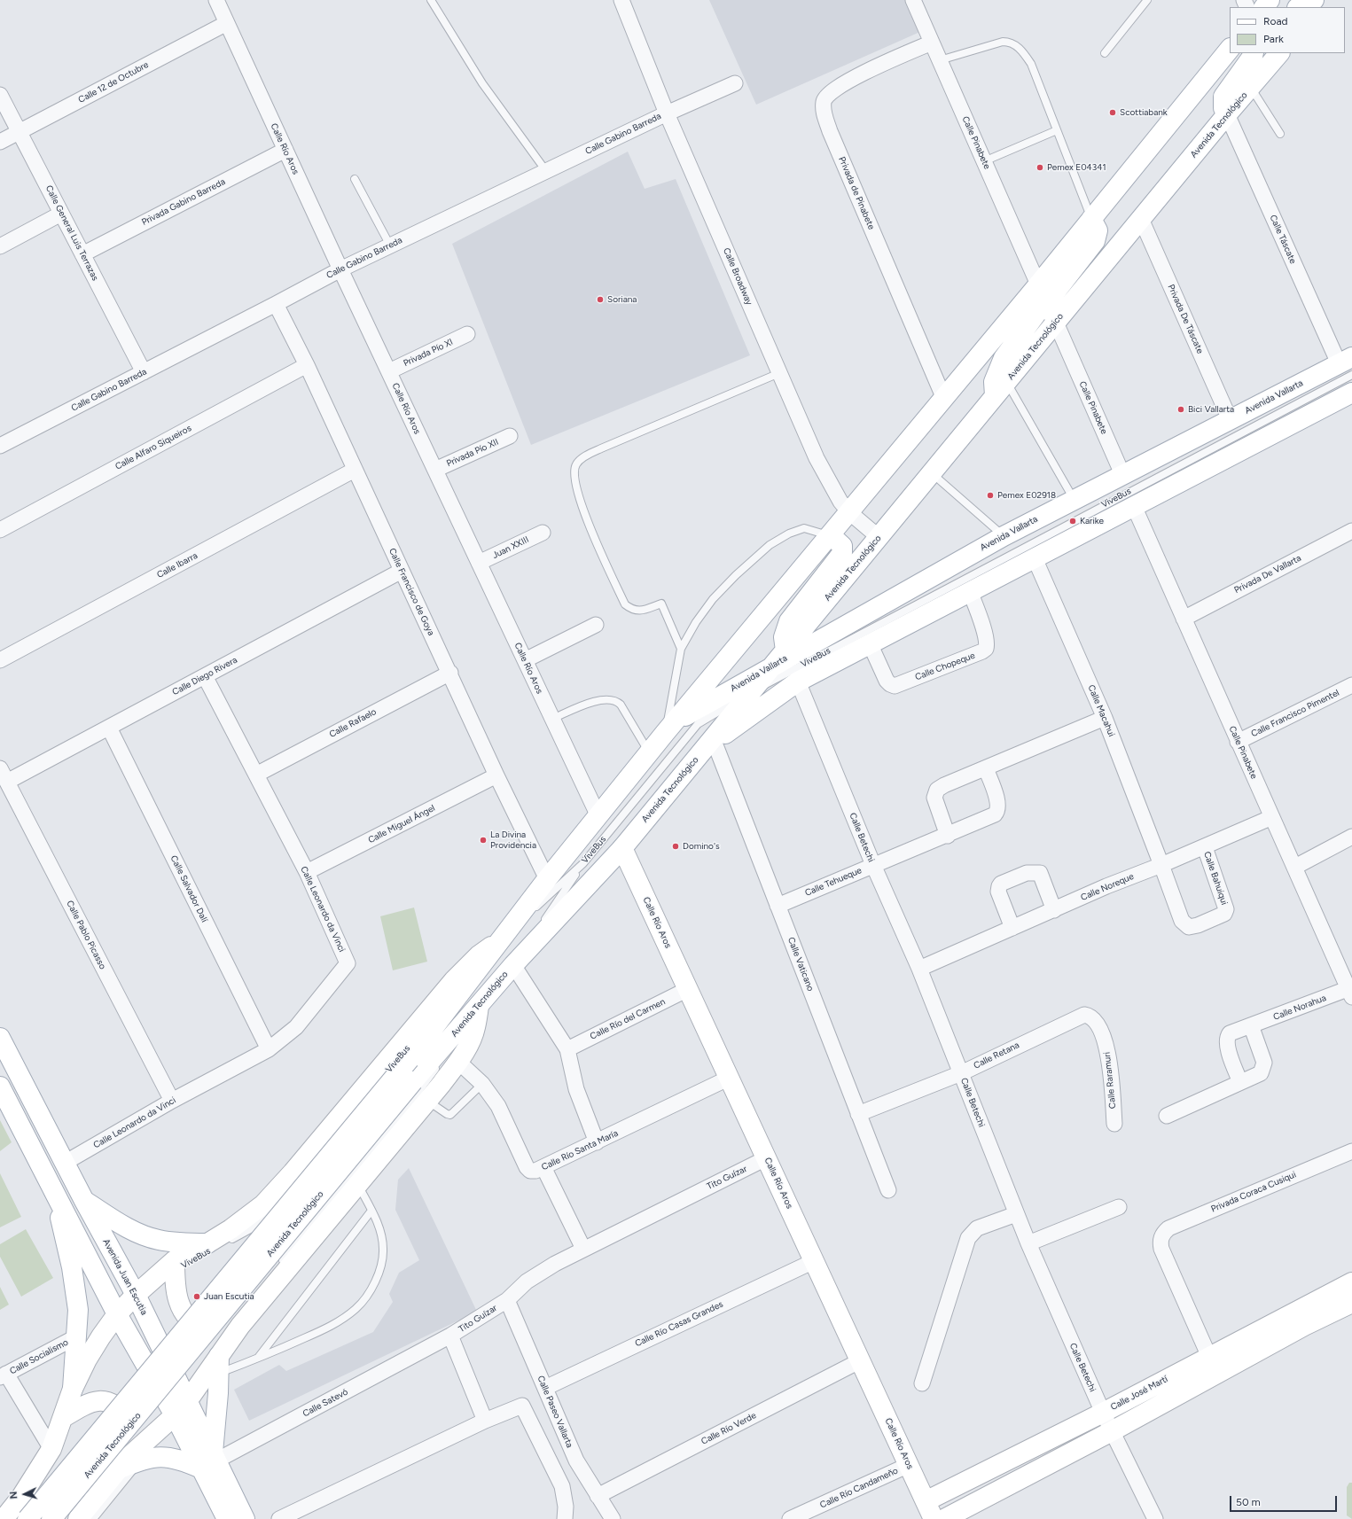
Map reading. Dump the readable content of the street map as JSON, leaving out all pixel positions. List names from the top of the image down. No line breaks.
{"streets":{"main road":["Avenida Tecnológico","Calle Río Aros","Avenida Vallarta","Avenida Juan Escutia","Calle José Martí"],"street":["Calle 12 de Octubre","Calle Gabino Barreda","Calle Pinabete","Privada de Pinabete","Privada Gabino Barreda","Calle General Luis Terrazas","Calle Táscate","Calle Broadway","Privada De Táscate","Privada Pío XI","Calle Alfaro Siqueiros","Privada Pío XII","Juan XXIII","Calle Ibarra","Privada De Vallarta","Calle Francisco de Goya","Calle Chopeque","Calle Diego Rivera","Calle Macahui","Calle Francisco Pimentel","Calle Rafaelo","Calle Miguel Ángel","Calle Betechi","Calle Bahuiqui","Calle Tehueque","Calle Noreque","Calle Salvador Dalí","Calle Leonardo da Vinci","Calle Pablo Picasso","Calle Vaticano","Calle Norahua","Calle Río del Carmen","Calle Retana","Calle Raramuri","Calle Río Santa María","Tito Guízar","Privada Coraca Cusiqui","Calle Río Casas Grandes","Calle Socialismo","Calle Satevó","Calle Paseo Vallarta","Calle Río Verde","Calle Río Candameño"],"lane":["ViveBus"]},"crossings":[["Calle 12 de Octubre","Calle Río Aros"],["Calle 12 de Octubre","Calle General Luis Terrazas"],["Avenida Tecnológico","Calle Pinabete"],["Avenida Tecnológico","Calle Río Aros"],["Avenida Tecnológico","Privada de Pinabete"],["Avenida Tecnológico","Calle Táscate"],["Avenida Tecnológico","Calle Broadway"],["Avenida Tecnológico","Privada De Táscate"],["Avenida Tecnológico","Avenida Vallarta"],["Avenida Tecnológico","ViveBus"],["Avenida Tecnológico","Calle Francisco de Goya"],["Avenida Tecnológico","Calle Vaticano"],["Calle Gabino Barreda","Calle Río Aros"],["Calle Gabino Barreda","Calle General Luis Terrazas"],["Calle Gabino Barreda","Calle Broadway"],["Calle Gabino Barreda","Calle Francisco de Goya"],["Calle Pinabete","Privada de Pinabete"],["Calle Pinabete","Avenida Vallarta"],["Calle Pinabete","Privada De Vallarta"],["Calle Pinabete","Calle Francisco Pimentel"],["Calle Pinabete","Calle Noreque"],["Calle Pinabete","Calle Norahua"],["Calle Río Aros","Privada Gabino Barreda"],["Calle Río Aros","Privada Pío XI"],["Calle Río Aros","Privada Pío XII"],["Calle Río Aros","Juan XXIII"],["Calle Río Aros","Calle Río del Carmen"],["Calle Río Aros","Calle Río Santa María"],["Calle Río Aros","Tito Guízar"],["Calle Río Aros","Calle Río Casas Grandes"],["Calle Río Aros","Calle José Martí"],["Calle Río Aros","Calle Río Verde"],["Calle Río Aros","Calle Río Candameño"],["Privada Gabino Barreda","Calle General Luis Terrazas"],["Calle Táscate","Avenida Vallarta"],["Calle Táscate","ViveBus"],["Privada De Táscate","Avenida Vallarta"],["Avenida Vallarta","ViveBus"],["Calle Alfaro Siqueiros","Calle Francisco de Goya"],["Calle Ibarra","Calle Francisco de Goya"],["Calle Francisco de Goya","Calle Diego Rivera"],["Calle Francisco de Goya","Calle Rafaelo"],["Calle Francisco de Goya","Calle Miguel Ángel"],["Calle Diego Rivera","Calle Salvador Dalí"],["Calle Diego Rivera","Calle Leonardo da Vinci"],["Calle Diego Rivera","Calle Pablo Picasso"],["Calle Macahui","Calle Bahuiqui"],["Calle Macahui","Calle Noreque"],["Calle Rafaelo","Calle Leonardo da Vinci"],["Calle Miguel Ángel","Calle Leonardo da Vinci"],["Calle Betechi","Calle Tehueque"],["Calle Betechi","Calle Noreque"],["Calle Betechi","Calle Retana"],["Calle Betechi","Calle José Martí"],["Calle Bahuiqui","Calle Noreque"],["Calle Tehueque","Calle Vaticano"],["Calle Salvador Dalí","Calle Leonardo da Vinci"],["Calle Leonardo da Vinci","Calle Pablo Picasso"],["Calle Leonardo da Vinci","Avenida Juan Escutia"],["Calle Vaticano","Calle Retana"],["Calle Retana","Calle Raramuri"],["Tito Guízar","Calle Satevó"],["Tito Guízar","Calle Paseo Vallarta"],["Privada Coraca Cusiqui","Calle José Martí"],["Avenida Juan Escutia","Calle Satevó"],["Calle Río Casas Grandes","Calle Paseo Vallarta"],["Calle Paseo Vallarta","Calle Río Verde"]],"places":["Scottiabank","Pemex E04341","Soriana","Bici Vallarta","Pemex E02918","Karike","La Divina Providencia","Domino's","Juan Escutia"],"legend":["Road","Park"],"scale_bar":"50 m","north":"left"}
